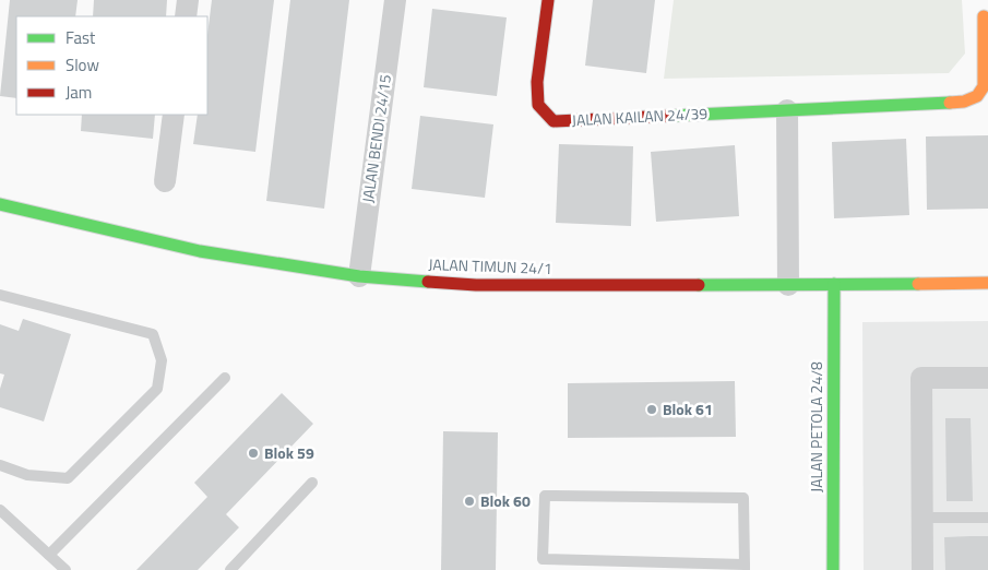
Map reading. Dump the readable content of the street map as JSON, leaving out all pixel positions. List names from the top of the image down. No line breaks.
{"streets":{"street":["JALAN KAILAN 24/39","JALAN BENDI 24/15","JALAN TIMUN 24/1","JALAN PETOLA 24/8"]},"crossings":[["JALAN BENDI 24/15","JALAN TIMUN 24/1"],["JALAN TIMUN 24/1","JALAN PETOLA 24/8"]],"places":["Blok 61","Blok 59","Blok 60"],"legend":["Fast","Slow","Jam"]}
